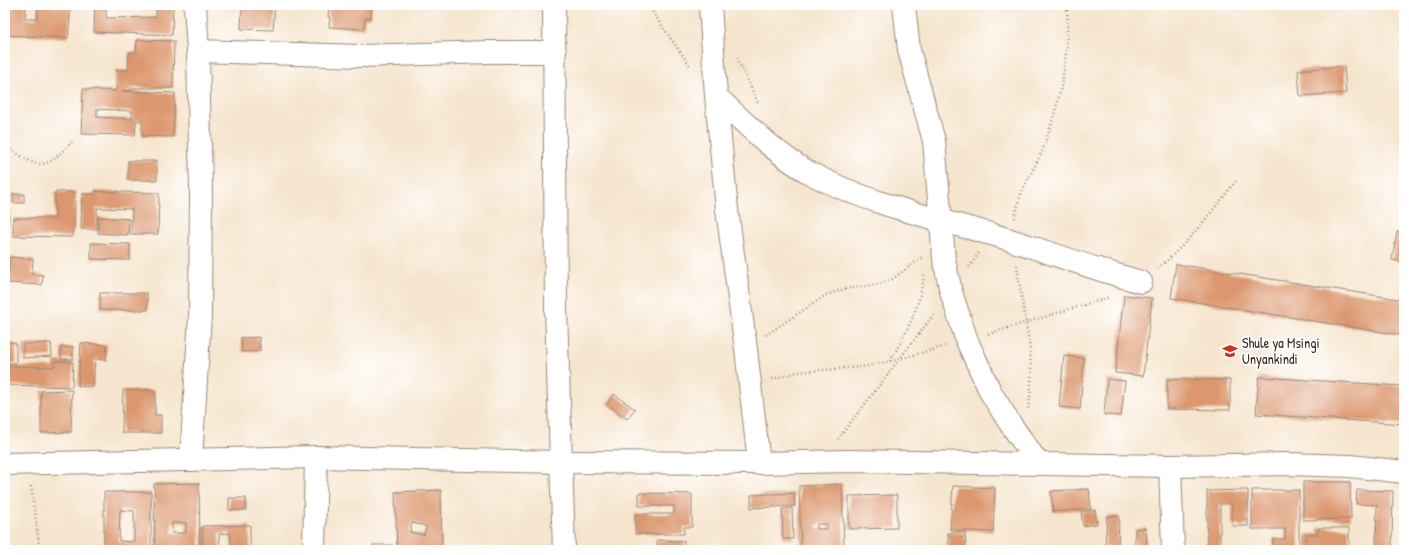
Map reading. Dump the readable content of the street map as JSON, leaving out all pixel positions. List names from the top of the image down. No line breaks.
{"places":{"school or university":["Shule ya Msingi Unyankindi"]}}
